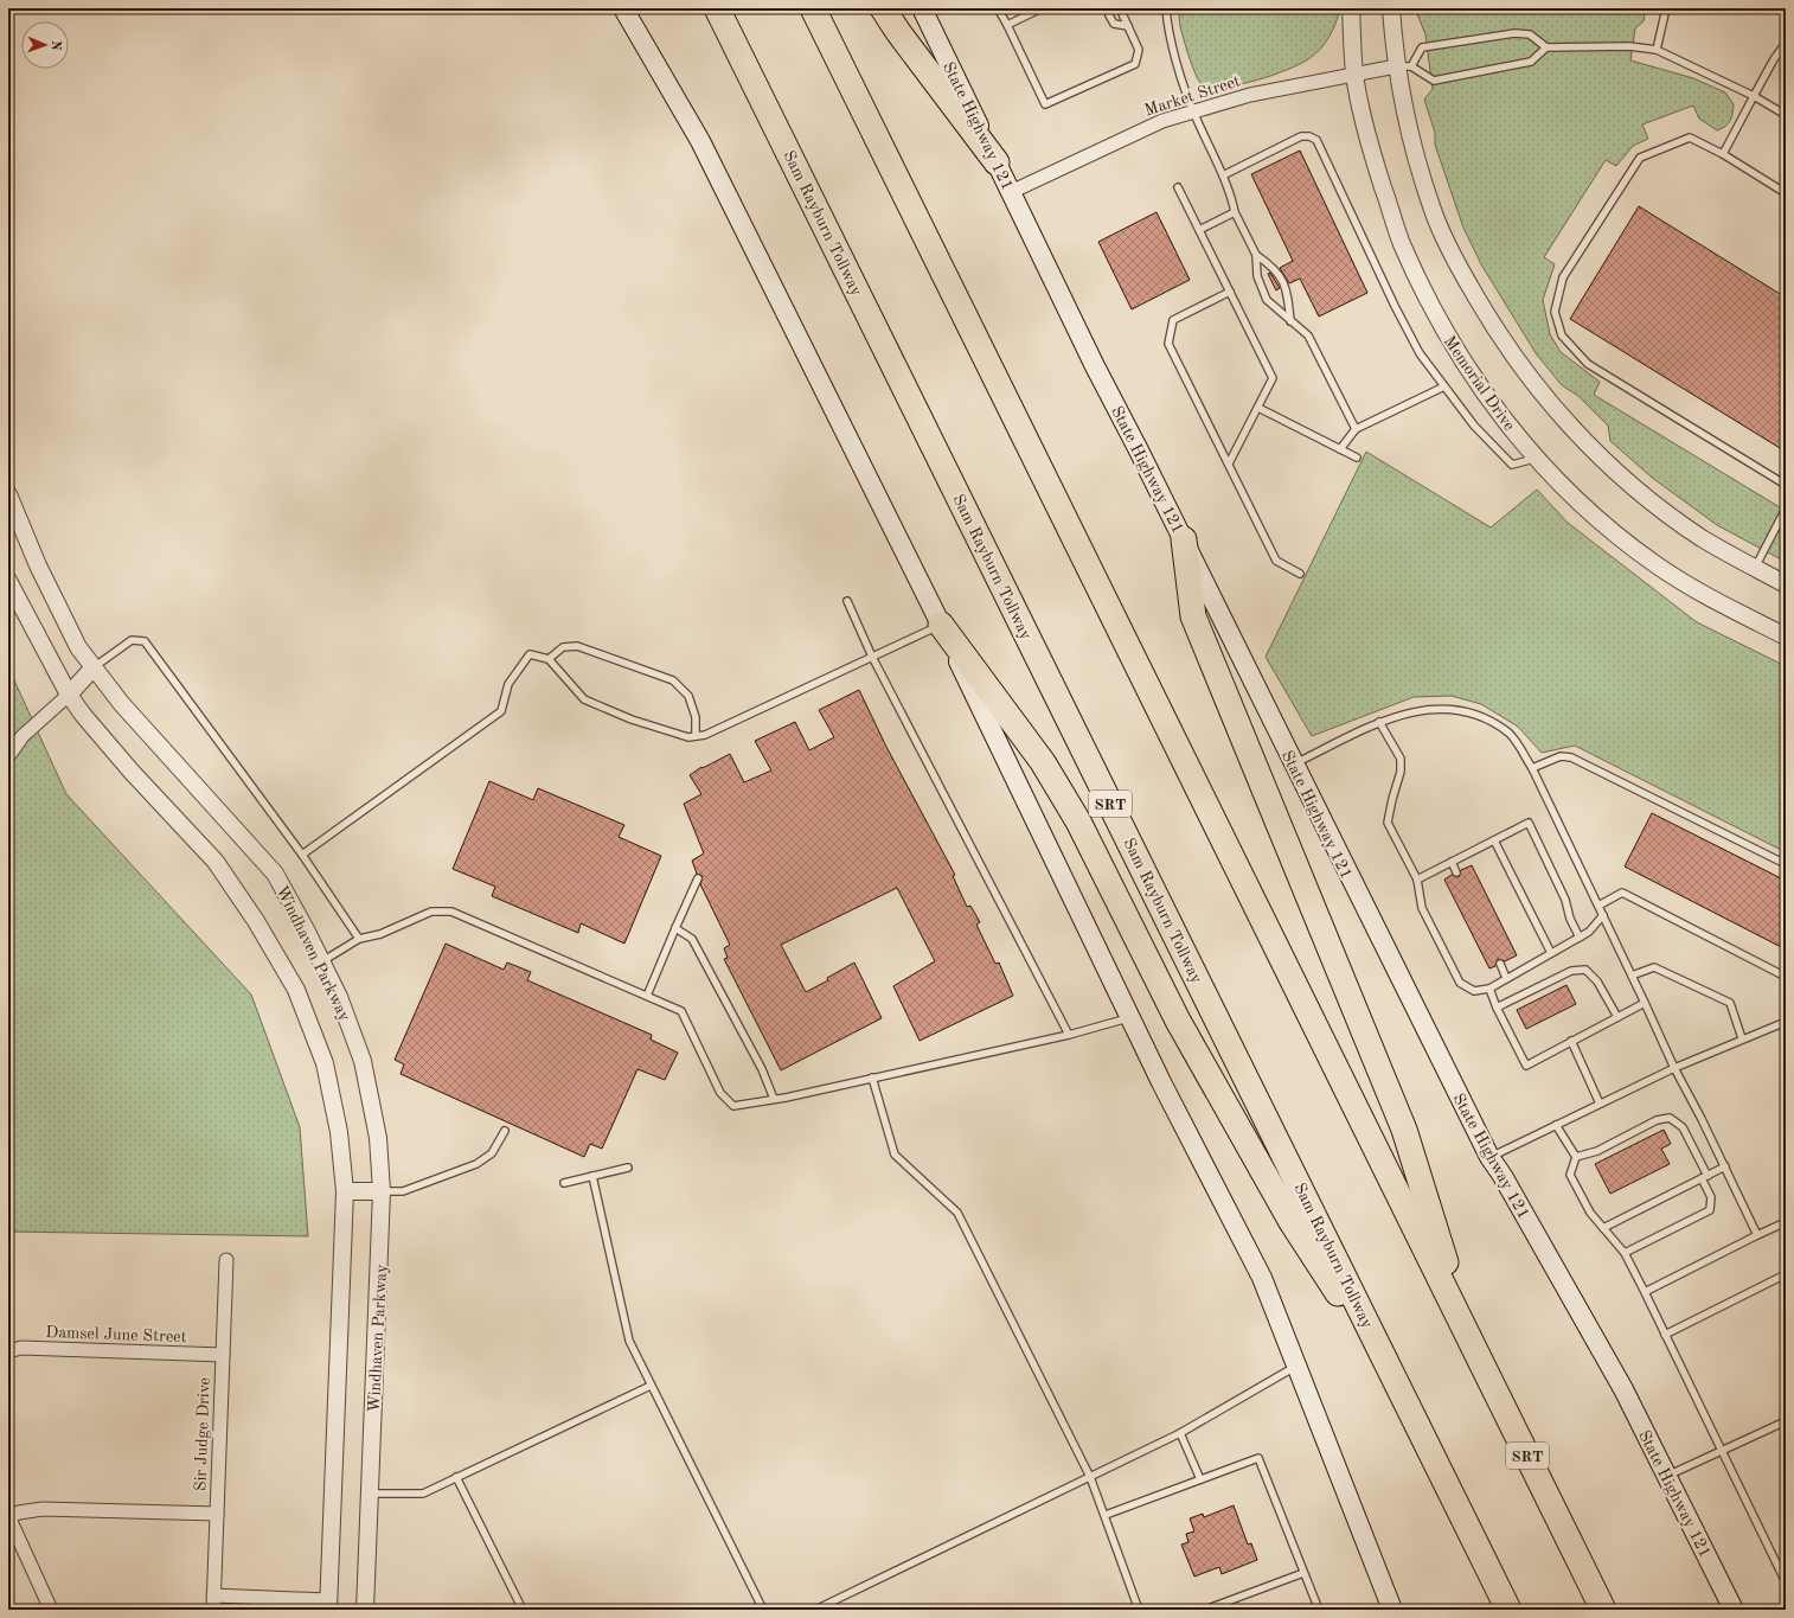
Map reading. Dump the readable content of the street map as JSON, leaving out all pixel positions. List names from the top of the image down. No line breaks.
{"streets":{"highway":["Sam Rayburn Tollway","SRT"],"main road":["State Highway 121"],"street":["Market Street","Memorial Drive","Windhaven Parkway","Damsel June Street","Sir Judge Drive"]},"crossings":[["Market Street","State Highway 121"],["Market Street","Memorial Drive"],["Damsel June Street","Sir Judge Drive"]],"north":"right"}
